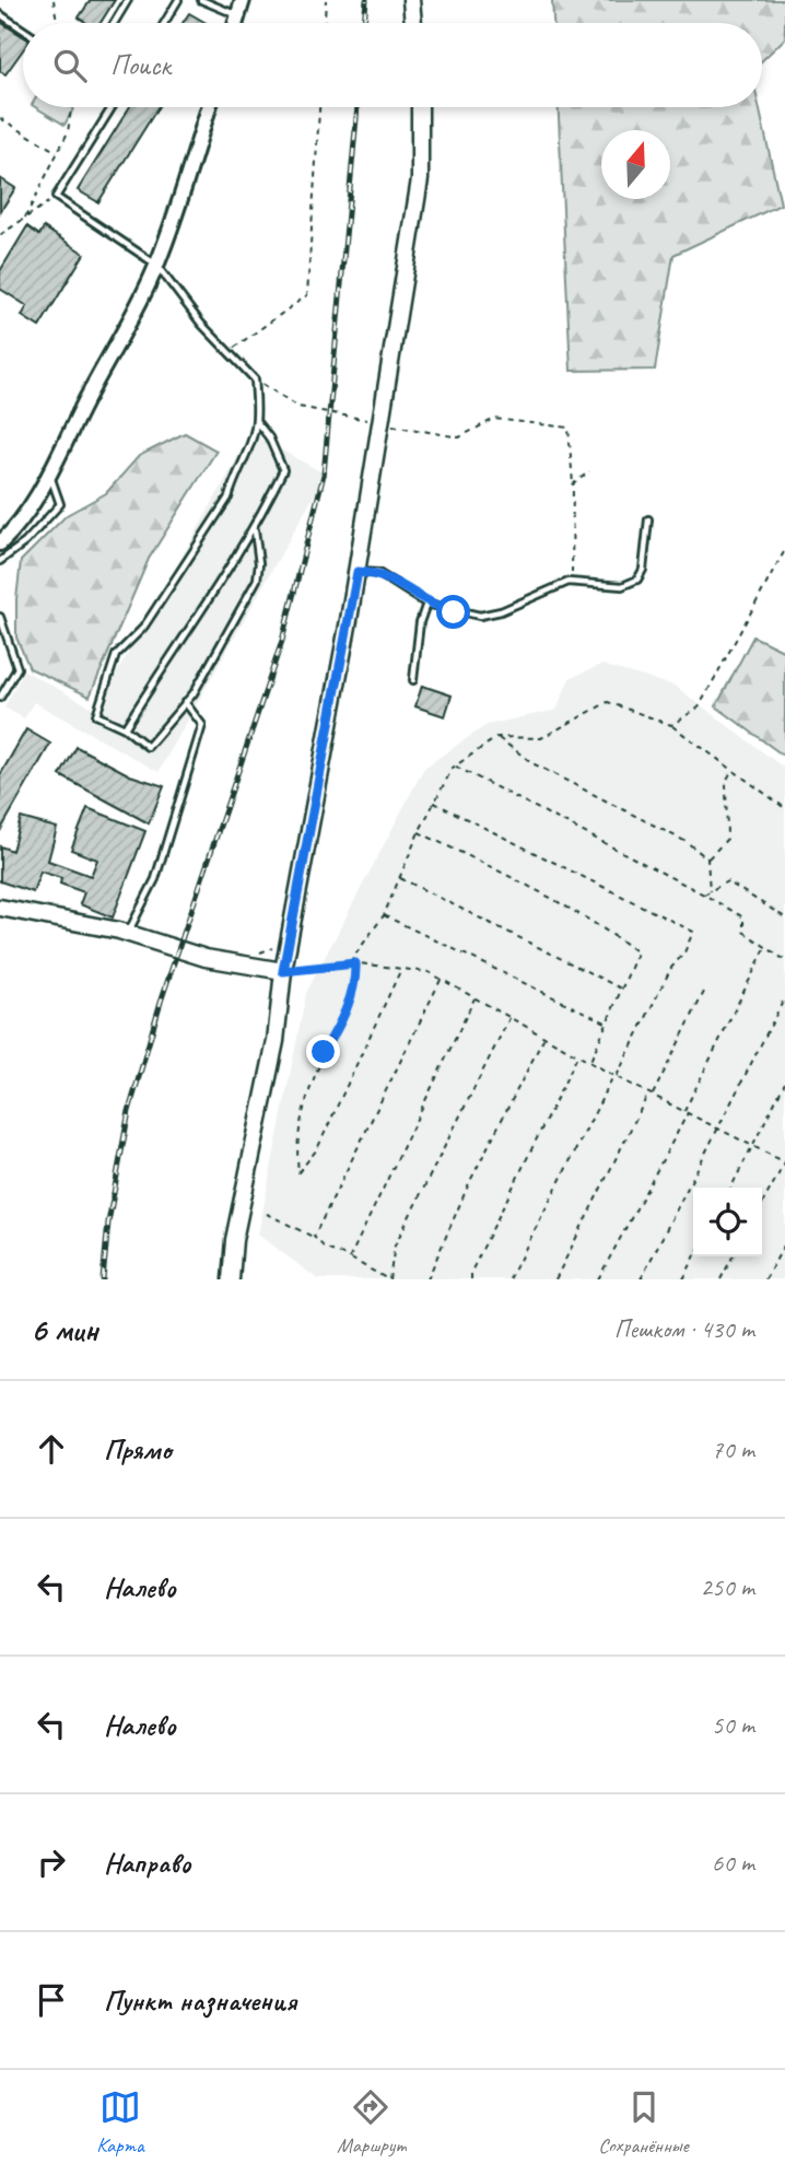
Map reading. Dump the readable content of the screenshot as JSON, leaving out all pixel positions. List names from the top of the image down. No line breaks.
{"north":"top","page":{"search":"Поиск","heading":["6 мин","Пешком · 430 m"],"list":[["Прямо","70 m"],["Налево","250 m"],["Налево","50 m"],["Направо","60 m"],"Пункт назначения"],"nav":["Карта","Маршрут","Сохранённые"]}}
